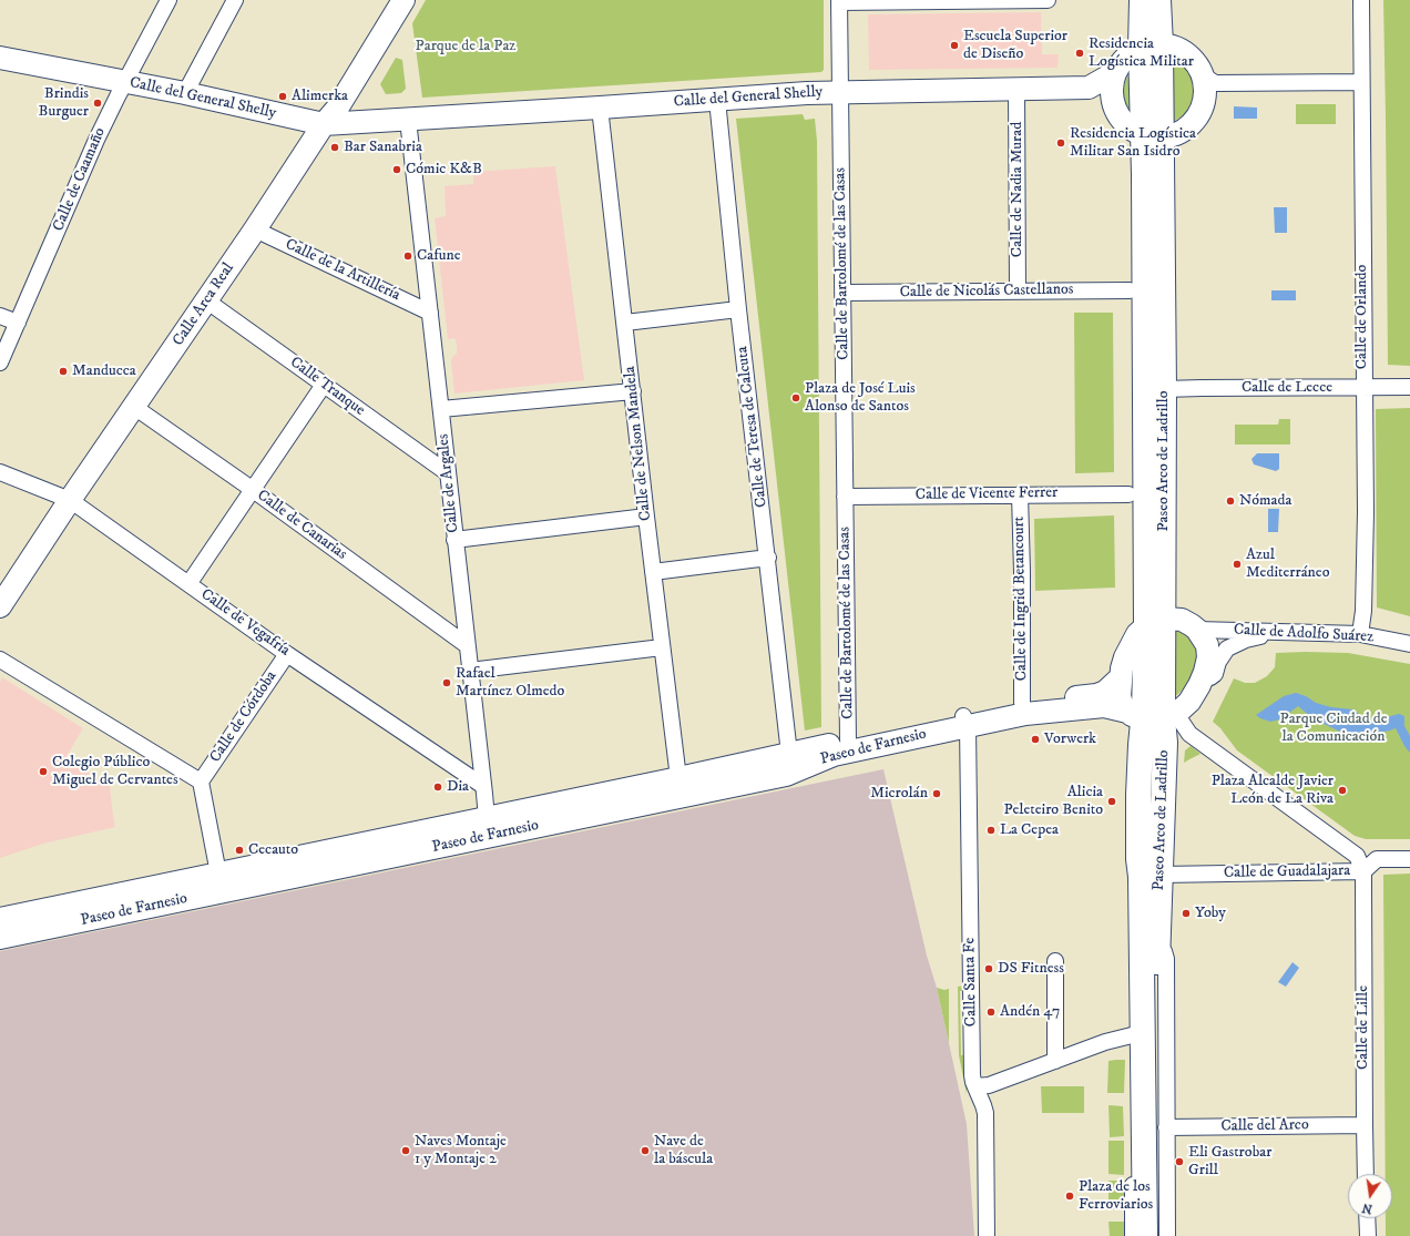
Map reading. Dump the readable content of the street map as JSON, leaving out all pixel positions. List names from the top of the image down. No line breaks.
{"streets":{"main road":["Calle del General Shelly","Calle Arca Real","Paseo Arco de Ladrillo","Paseo de Farnesio"],"street":["Calle de Caamaño","Calle de Nadia Murad","Calle de Bartolomé de las Casas","Calle de la Artillería","Calle de Nicolás Castellanos","Calle de Orlando","Calle Tranque","Calle de Lecce","Calle de Teresa de Calcuta","Calle de Nelson Mandela","Calle de Argales","Calle de Vicente Ferrer","Calle de Canarias","Calle de Ingrid Betancourt","Calle de Vegafría","Calle de Adolfo Suárez","Calle de Córdoba","Calle de Guadalajara","Calle Santa Fe","Calle de Lille","Calle del Arco"]},"crossings":[["Calle del General Shelly","Calle de Caamaño"],["Calle del General Shelly","Calle de Nadia Murad"],["Calle del General Shelly","Calle de Bartolomé de las Casas"],["Calle del General Shelly","Calle Arca Real"],["Calle del General Shelly","Calle de Teresa de Calcuta"],["Calle del General Shelly","Calle de Nelson Mandela"],["Calle del General Shelly","Calle de Argales"],["Calle de Nadia Murad","Calle de Nicolás Castellanos"],["Calle de Bartolomé de las Casas","Calle de Nicolás Castellanos"],["Calle de Bartolomé de las Casas","Calle de Vicente Ferrer"],["Calle de Bartolomé de las Casas","Paseo de Farnesio"],["Calle de la Artillería","Calle Arca Real"],["Calle de la Artillería","Calle de Argales"],["Calle Arca Real","Calle Tranque"],["Calle Arca Real","Calle de Canarias"],["Calle Arca Real","Calle de Vegafría"],["Calle de Orlando","Calle de Lecce"],["Calle de Orlando","Calle de Adolfo Suárez"],["Calle Tranque","Calle de Argales"],["Calle de Lecce","Paseo Arco de Ladrillo"],["Calle de Teresa de Calcuta","Paseo de Farnesio"],["Calle de Nelson Mandela","Paseo de Farnesio"],["Paseo Arco de Ladrillo","Paseo de Farnesio"],["Paseo Arco de Ladrillo","Calle de Guadalajara"],["Paseo Arco de Ladrillo","Calle de Lille"],["Paseo Arco de Ladrillo","Calle del Arco"],["Calle de Argales","Calle de Canarias"],["Calle de Argales","Calle de Vegafría"],["Calle de Argales","Paseo de Farnesio"],["Calle de Vicente Ferrer","Calle de Ingrid Betancourt"],["Calle de Ingrid Betancourt","Paseo de Farnesio"],["Calle de Vegafría","Calle de Córdoba"],["Paseo de Farnesio","Calle Santa Fe"],["Calle de Guadalajara","Calle de Lille"],["Calle de Lille","Calle del Arco"]],"parks":["Parque de la Paz","Parque Ciudad de la Comunicación"],"places":["Escuela Superior de Diseño","Residencia Logística Militar","Alimerka","Brindis Burguer","Residencia Logística Militar San Isidro","Bar Sanabria","Cómic K&B","Cafune","Manducca","Plaza de José Luis Alonso de Santos","Nómada","Azul Mediterráneo","Rafael Martínez Olmedo","Vorwerk","Colegio Público Miguel de Cervantes","Dia","Plaza Alcalde Javier León de La Riva","Microlán","Alicia Peleteiro Benito","La Cepea","Cecauto","Yoby","DS Fitness","Andén 47","Naves Montaje 1 y Montaje 2","Nave de la báscula","Eli Gastrobar Grill","Plaza de los Ferroviarios"],"north":"bottom"}
